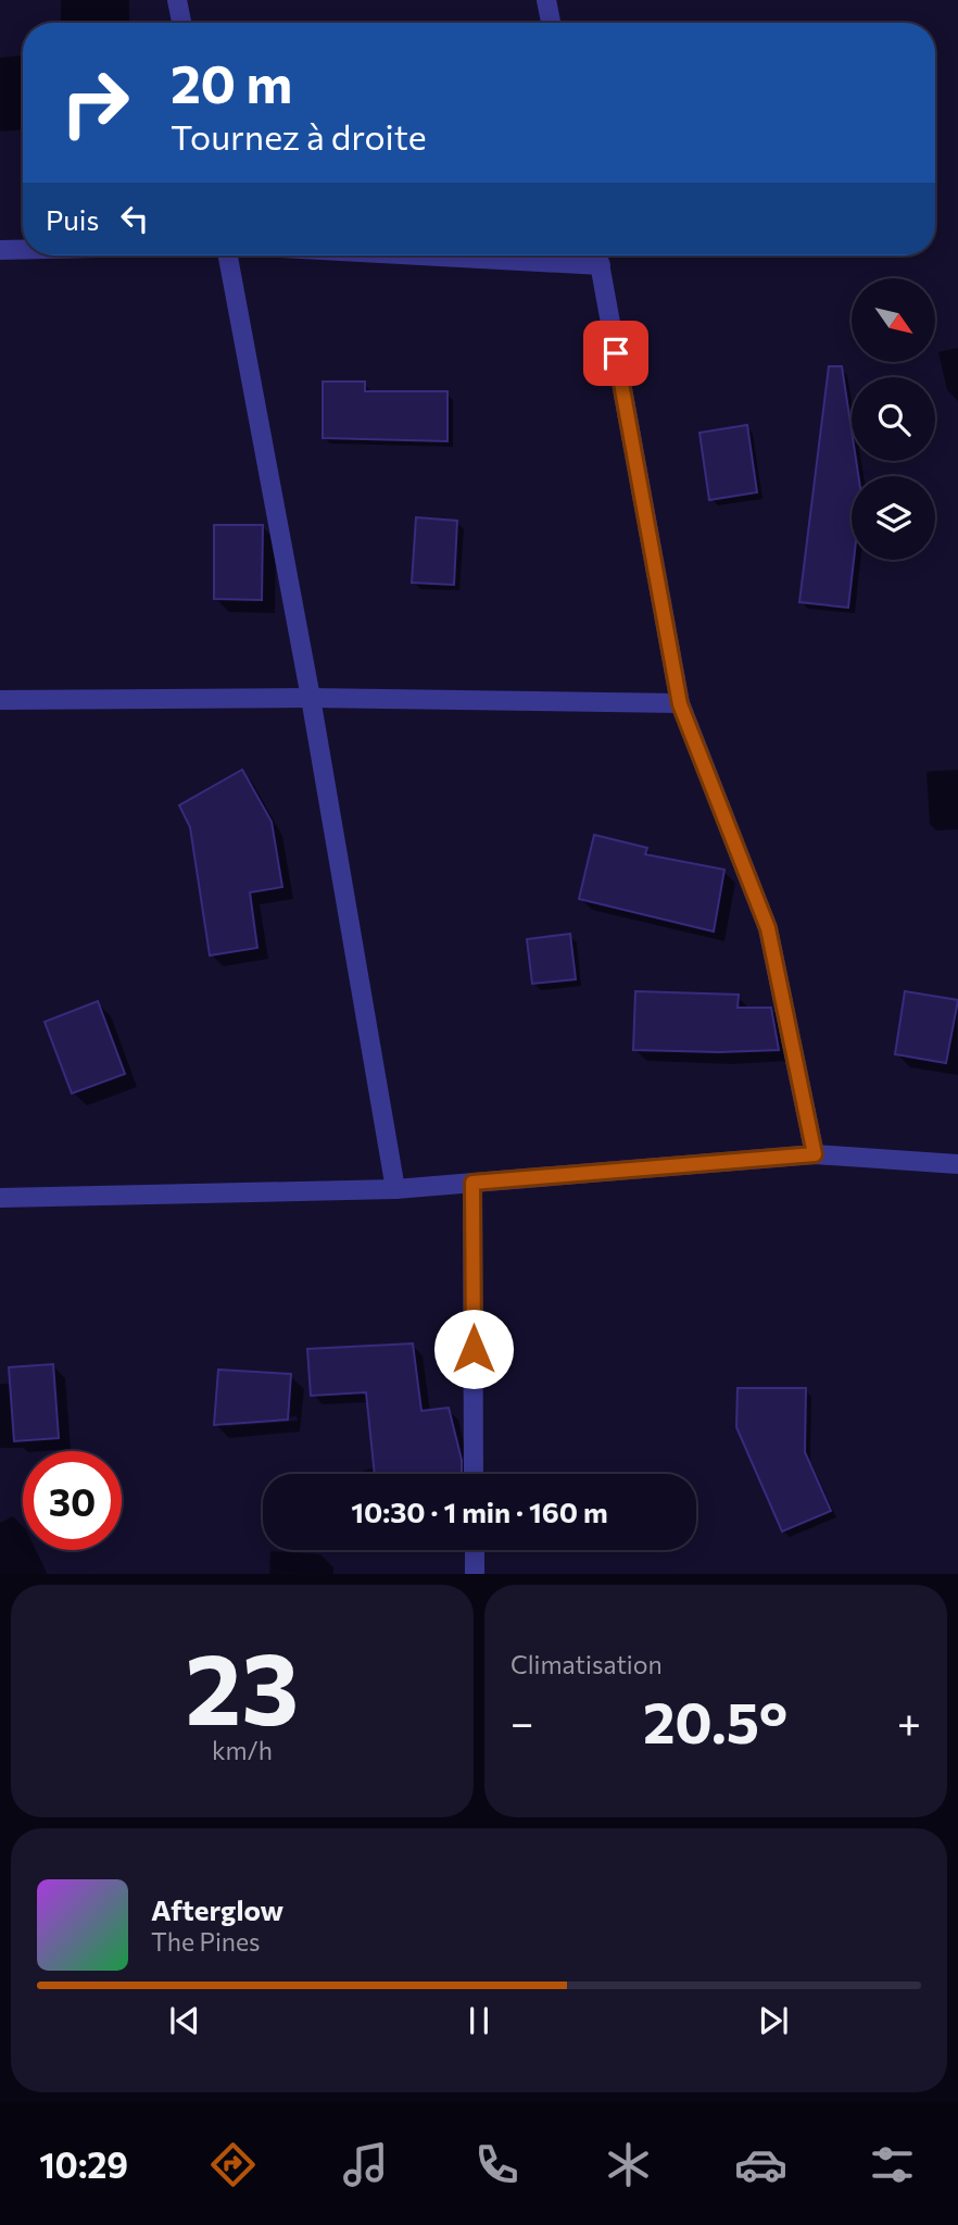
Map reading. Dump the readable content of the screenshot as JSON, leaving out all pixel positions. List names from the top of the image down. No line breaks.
{"north":"bottom right","page":{"turn":["20 m","Tournez à droite"],"then":"Puis","limit":"30","trip":"10:30 · 1 min · 160 m","tile":[["23","km/h"],"Climatisation"],"heat":["−","20.5°","+"],"song":["Afterglow","The Pines"],"tabs":"10:29"}}
